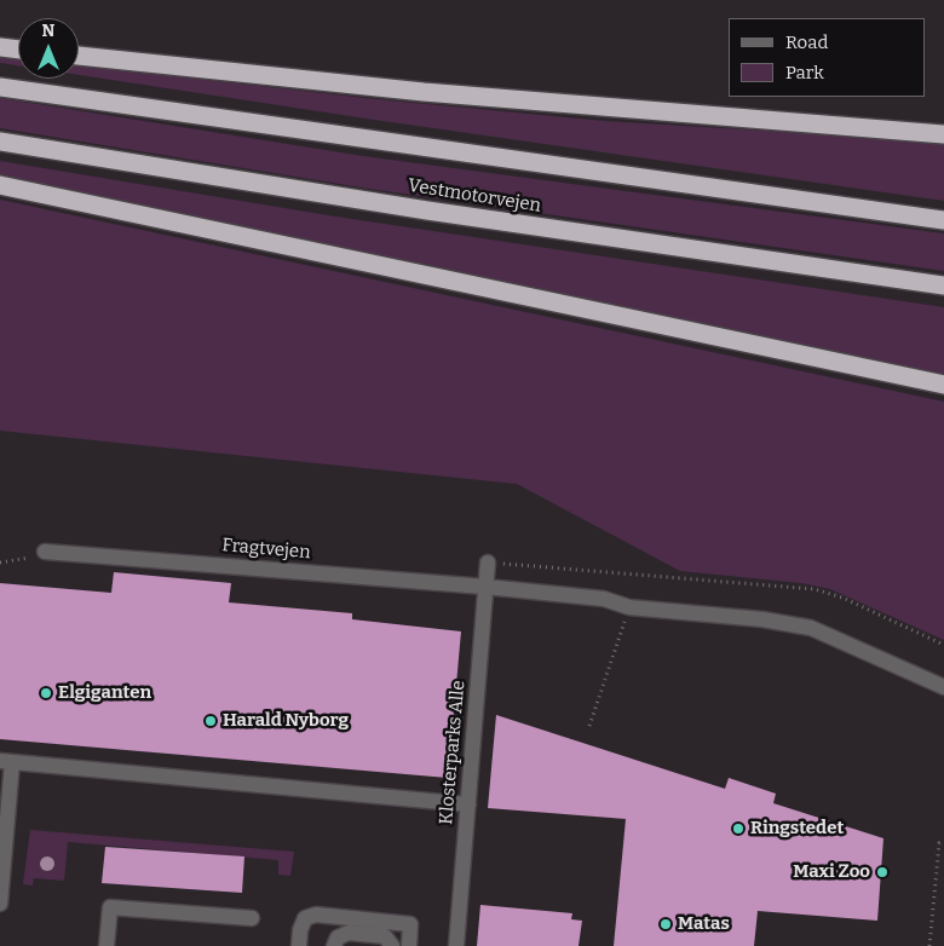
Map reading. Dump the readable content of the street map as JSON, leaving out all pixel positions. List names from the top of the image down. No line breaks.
{"streets":{"highway":["Vestmotorvejen"],"street":["Fragtvejen","Klosterparks Alle"]},"crossings":[["Fragtvejen","Klosterparks Alle"]],"places":["Elgiganten","Harald Nyborg","Ringstedet","Maxi Zoo","Matas"],"legend":["Road","Park"],"north":"top"}
